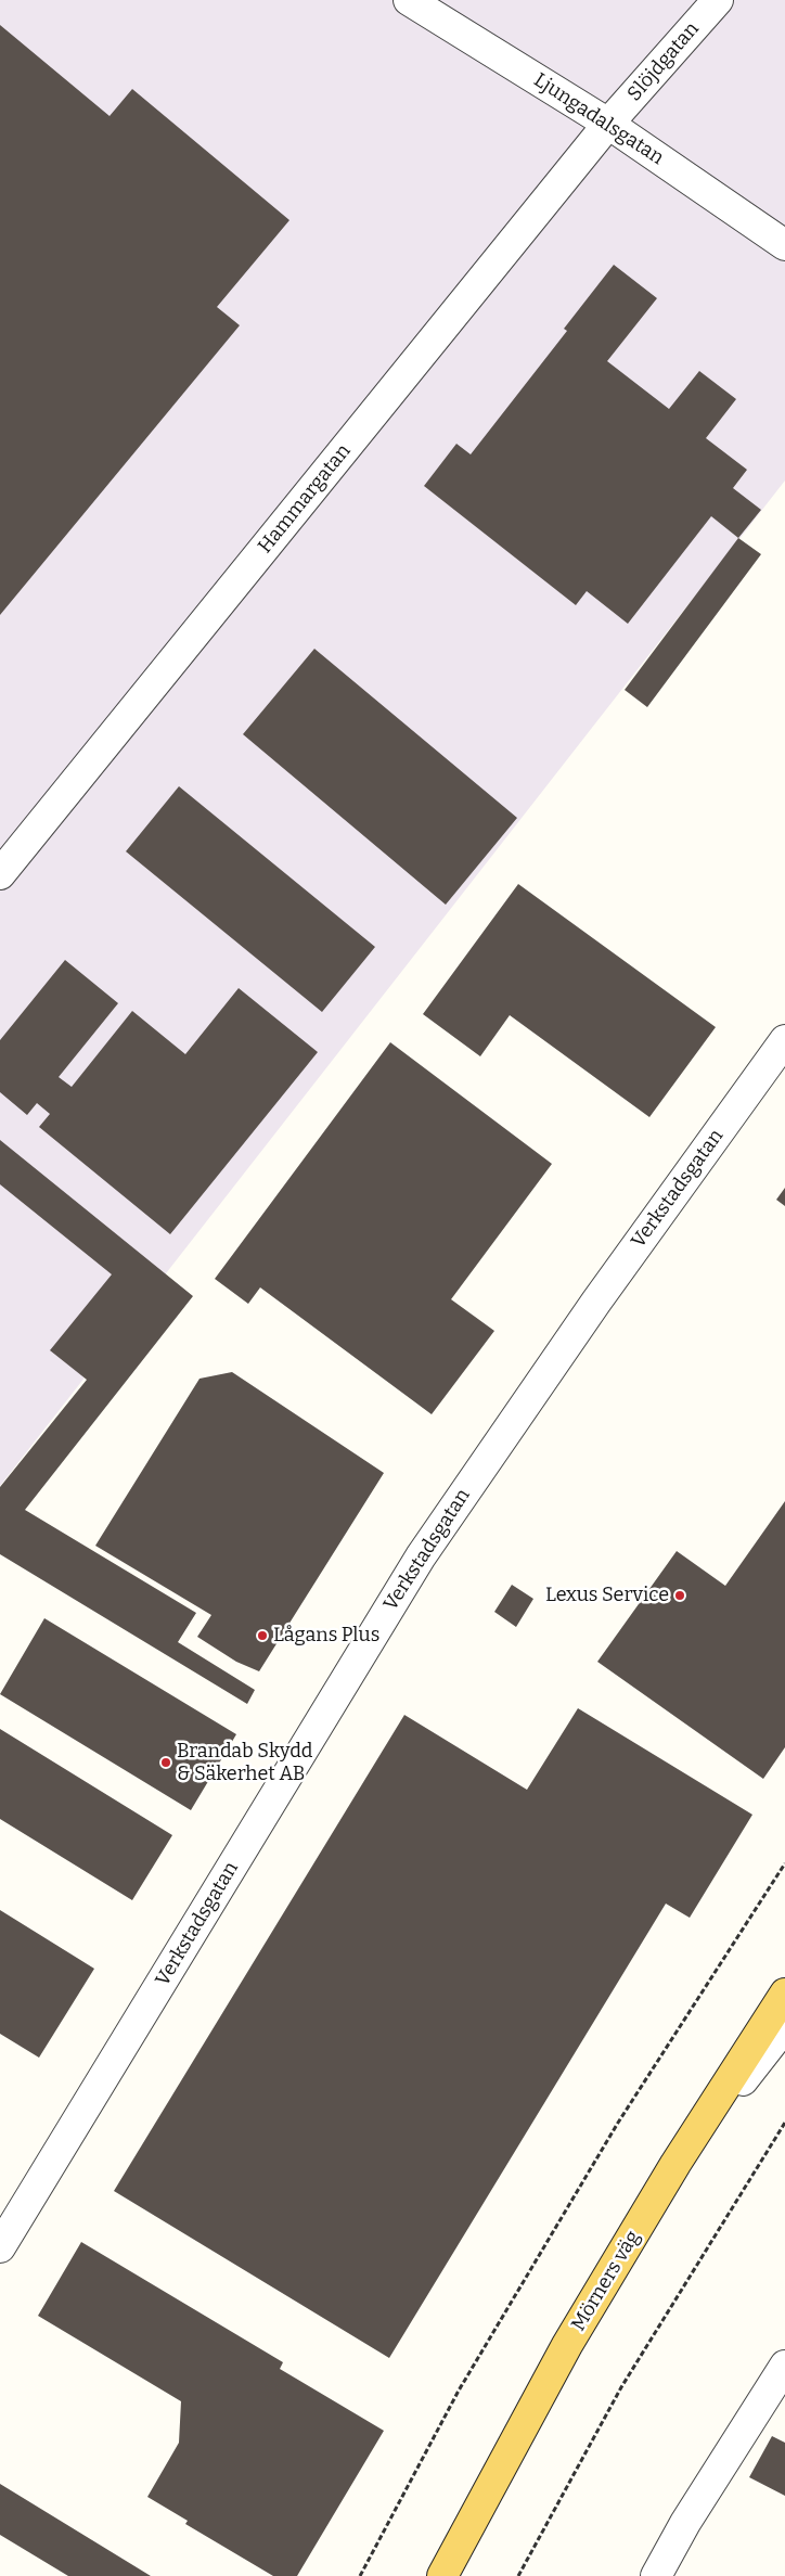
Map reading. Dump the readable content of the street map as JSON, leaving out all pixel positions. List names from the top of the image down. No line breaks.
{"streets":{"main road":["Mörners väg"],"street":["Slöjdgatan","Ljungadalsgatan","Hammargatan","Verkstadsgatan"]},"crossings":[["Slöjdgatan","Ljungadalsgatan"],["Slöjdgatan","Hammargatan"],["Ljungadalsgatan","Hammargatan"]],"places":["Lexus Service","Lågans Plus","Brandab Skydd & Säkerhet AB"]}
